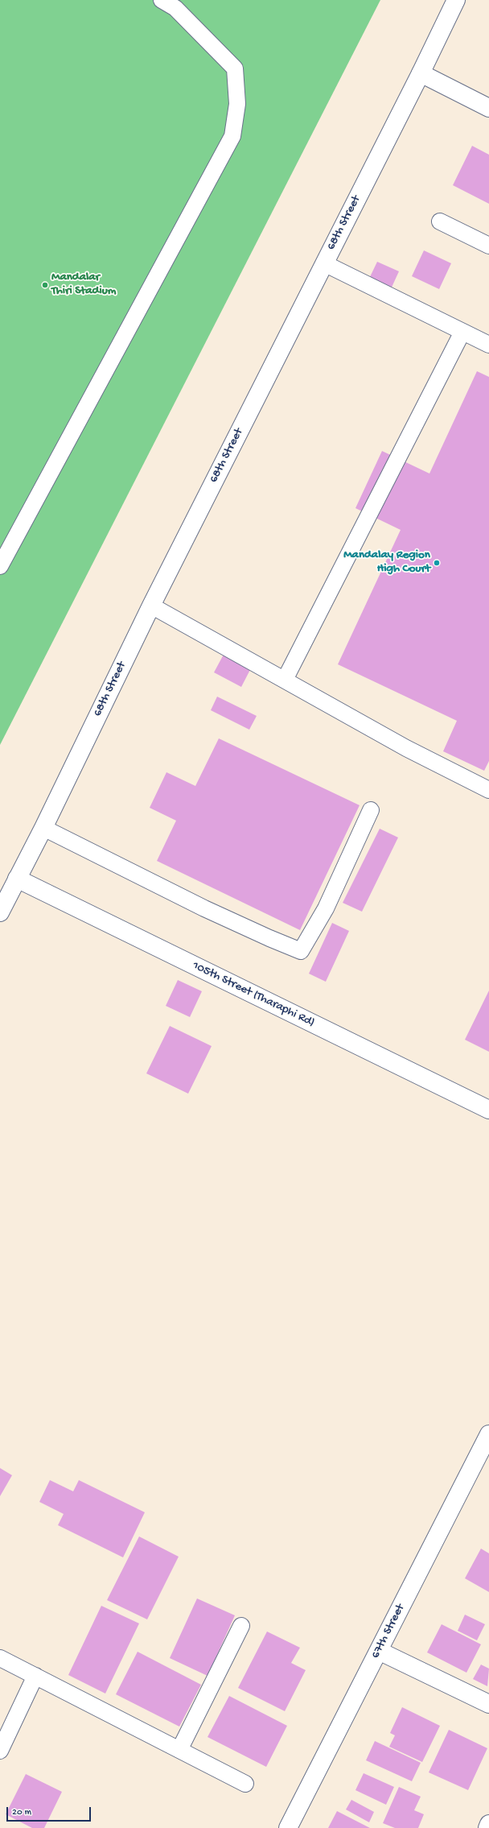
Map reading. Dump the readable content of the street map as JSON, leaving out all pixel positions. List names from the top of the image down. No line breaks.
{"streets":{"street":["68th Street","105th Street (Tharaphi Rd)","67th Street"]},"crossings":[["68th Street","105th Street (Tharaphi Rd)"]],"places":["Mandalar Thiri Stadium","Mandalay Region High Court"],"scale_bar":"20 m"}
